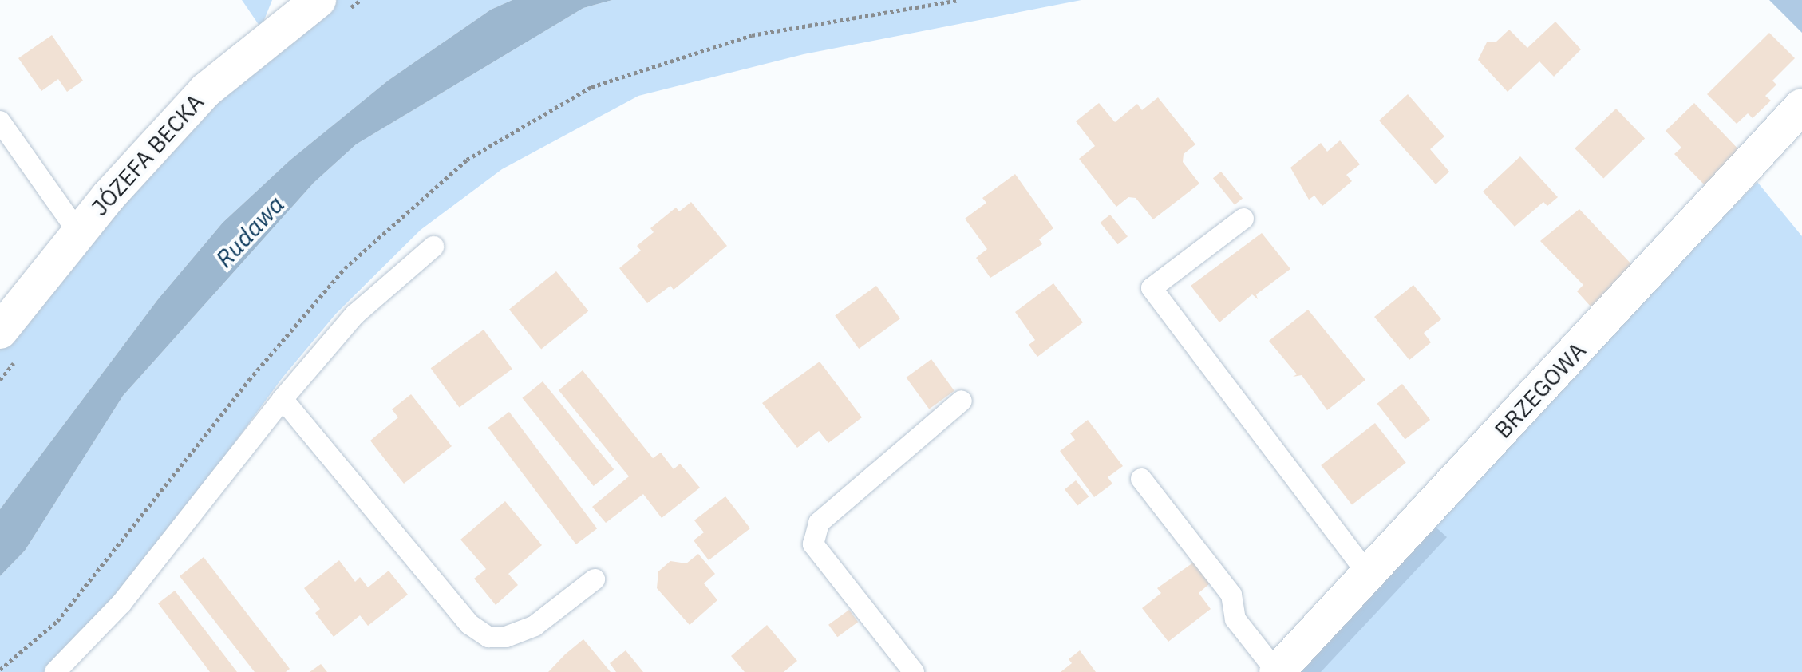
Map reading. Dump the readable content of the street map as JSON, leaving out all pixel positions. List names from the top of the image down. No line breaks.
{"streets":{"street":["JÓZEFA BECKA","BRZEGOWA"]},"water":["Rudawa"]}
